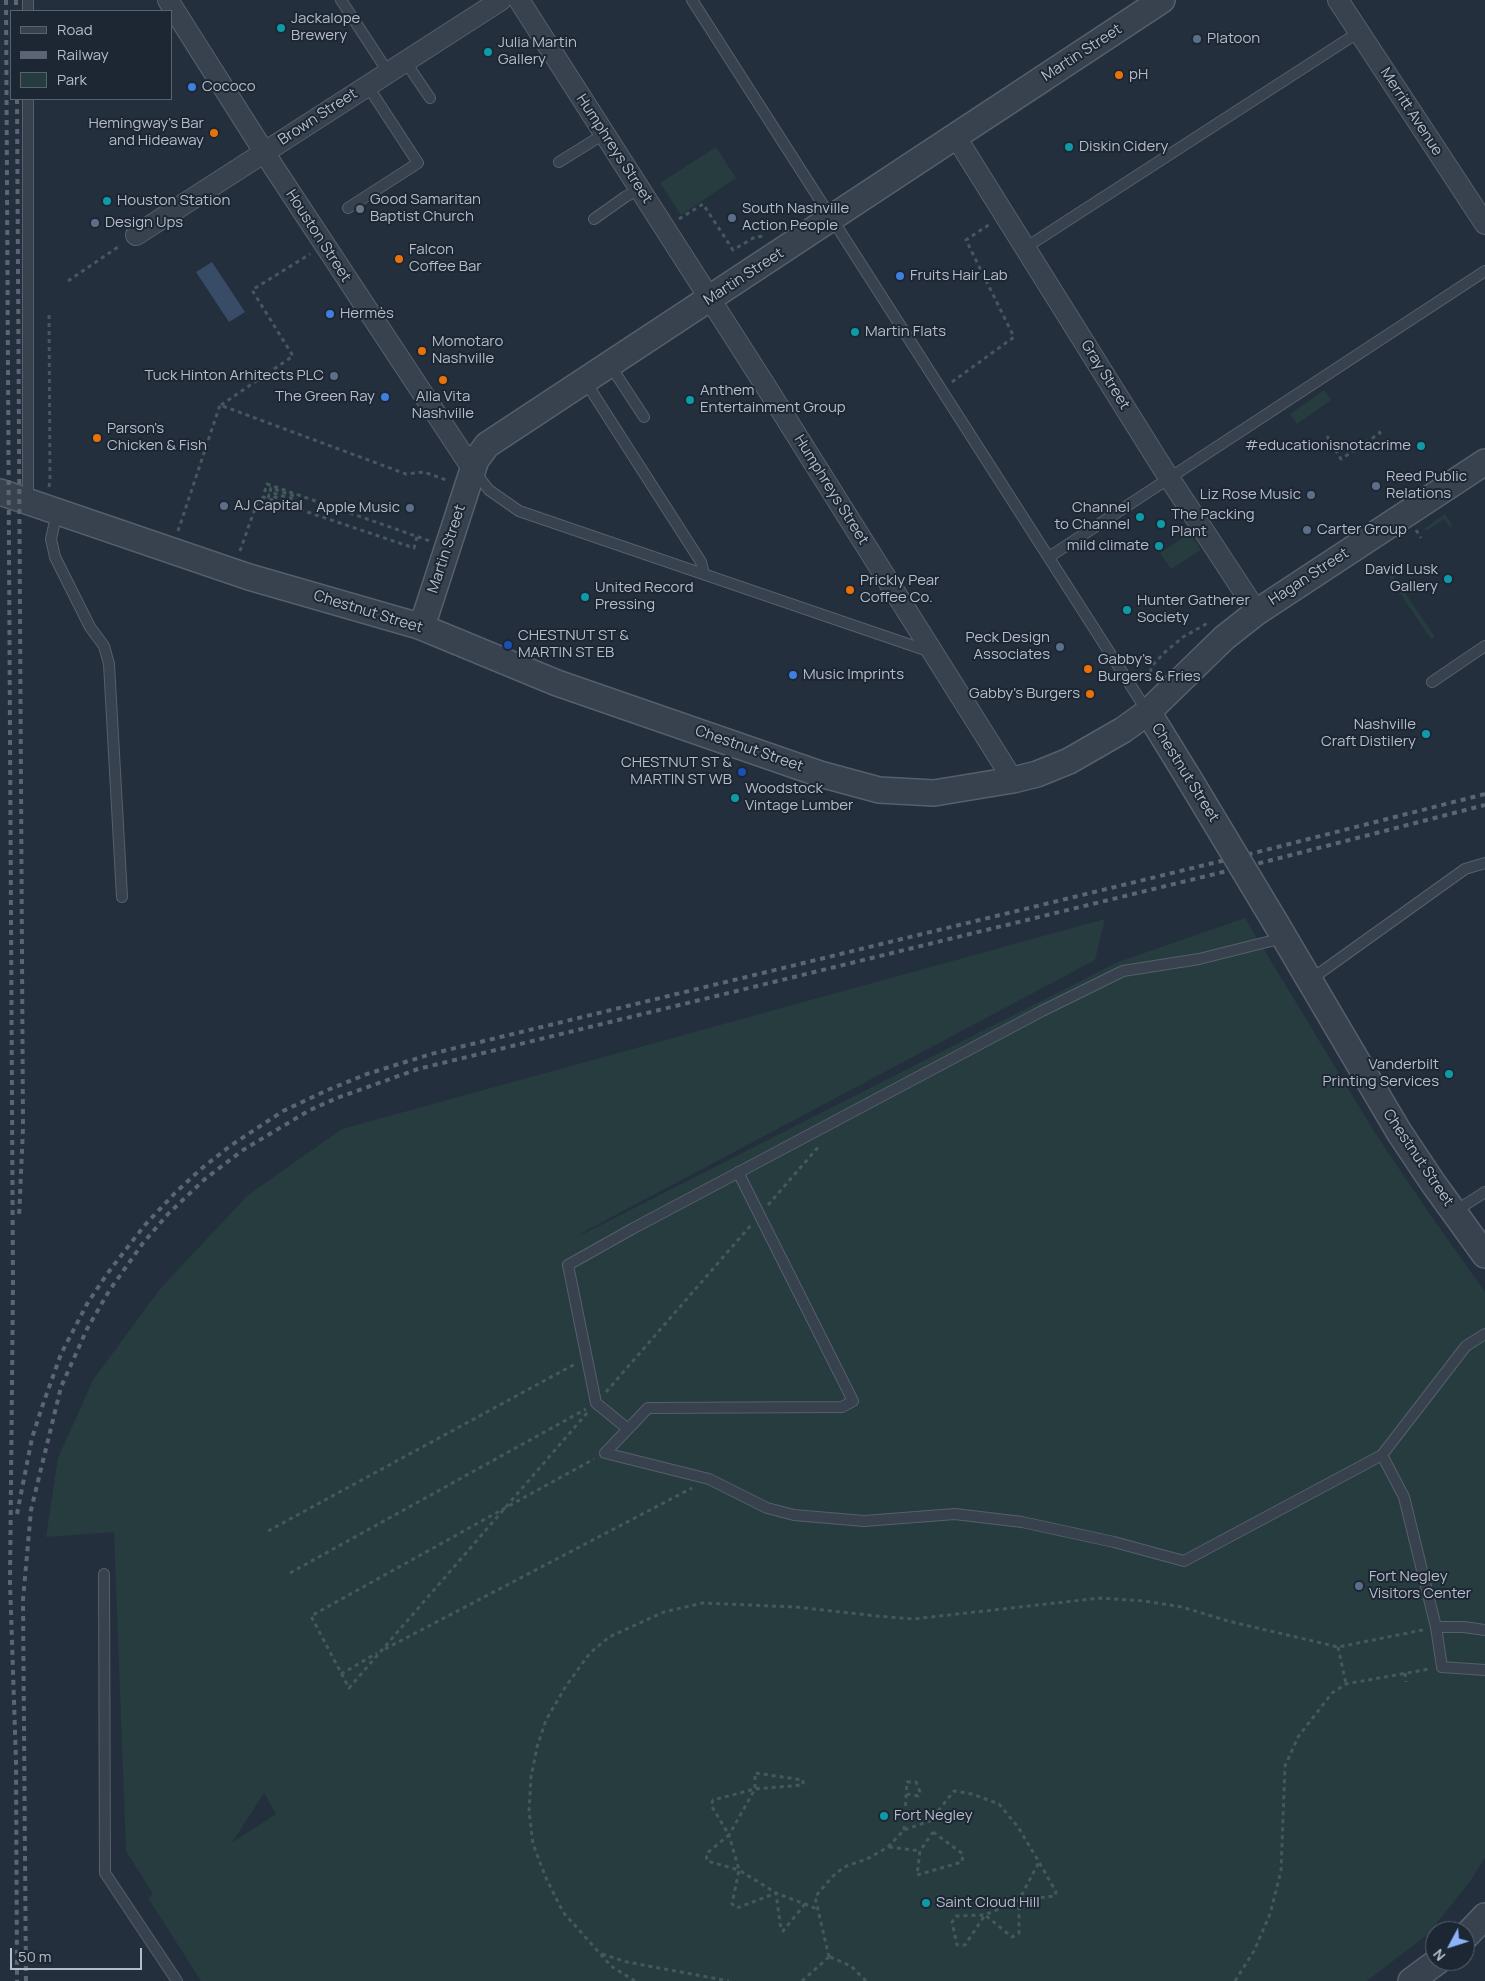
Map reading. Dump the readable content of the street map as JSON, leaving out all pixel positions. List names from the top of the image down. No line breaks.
{"streets":{"street":["Martin Street","Merritt Avenue","Brown Street","Humphreys Street","Houston Street","Gray Street","Hagan Street","Chestnut Street"]},"crossings":[["Martin Street","Humphreys Street"],["Martin Street","Houston Street"],["Martin Street","Gray Street"],["Martin Street","Chestnut Street"],["Brown Street","Houston Street"],["Humphreys Street","Chestnut Street"],["Gray Street","Hagan Street"],["Hagan Street","Chestnut Street"]],"places":["Jackalope Brewery","Platoon","Julia Martin Gallery","pH","Cococo","Hemingway's Bar and Hideaway","Diskin Cidery","Houston Station","Good Samaritan Baptist Church","South Nashville Action People","Design Ups","Falcon Coffee Bar","Fruits Hair Lab","Hermès","Martin Flats","Momotaro Nashville","Tuck Hinton Arhitects PLC","Alla Vita Nashville","The Green Ray","Anthem Entertainment Group","Parson's Chicken & Fish","#educationisnotacrime","Reed Public Relations","Liz Rose Music","AJ Capital","Apple Music","Channel to Channel","The Packing Plant","Carter Group","mild climate","David Lusk Gallery","Prickly Pear Coffee Co.","United Record Pressing","Hunter Gatherer Society","CHESTNUT ST & MARTIN ST EB","Peck Design Associates","Gabby's Burgers & Fries","Music Imprints","Gabby's Burgers","Nashville Craft Distilery","CHESTNUT ST & MARTIN ST WB","Woodstock Vintage Lumber","Vanderbilt Printing Services","Fort Negley Visitors Center","Fort Negley","Saint Cloud Hill"],"legend":["Road","Railway","Park"],"scale_bar":"50 m","north":"bottom left"}
